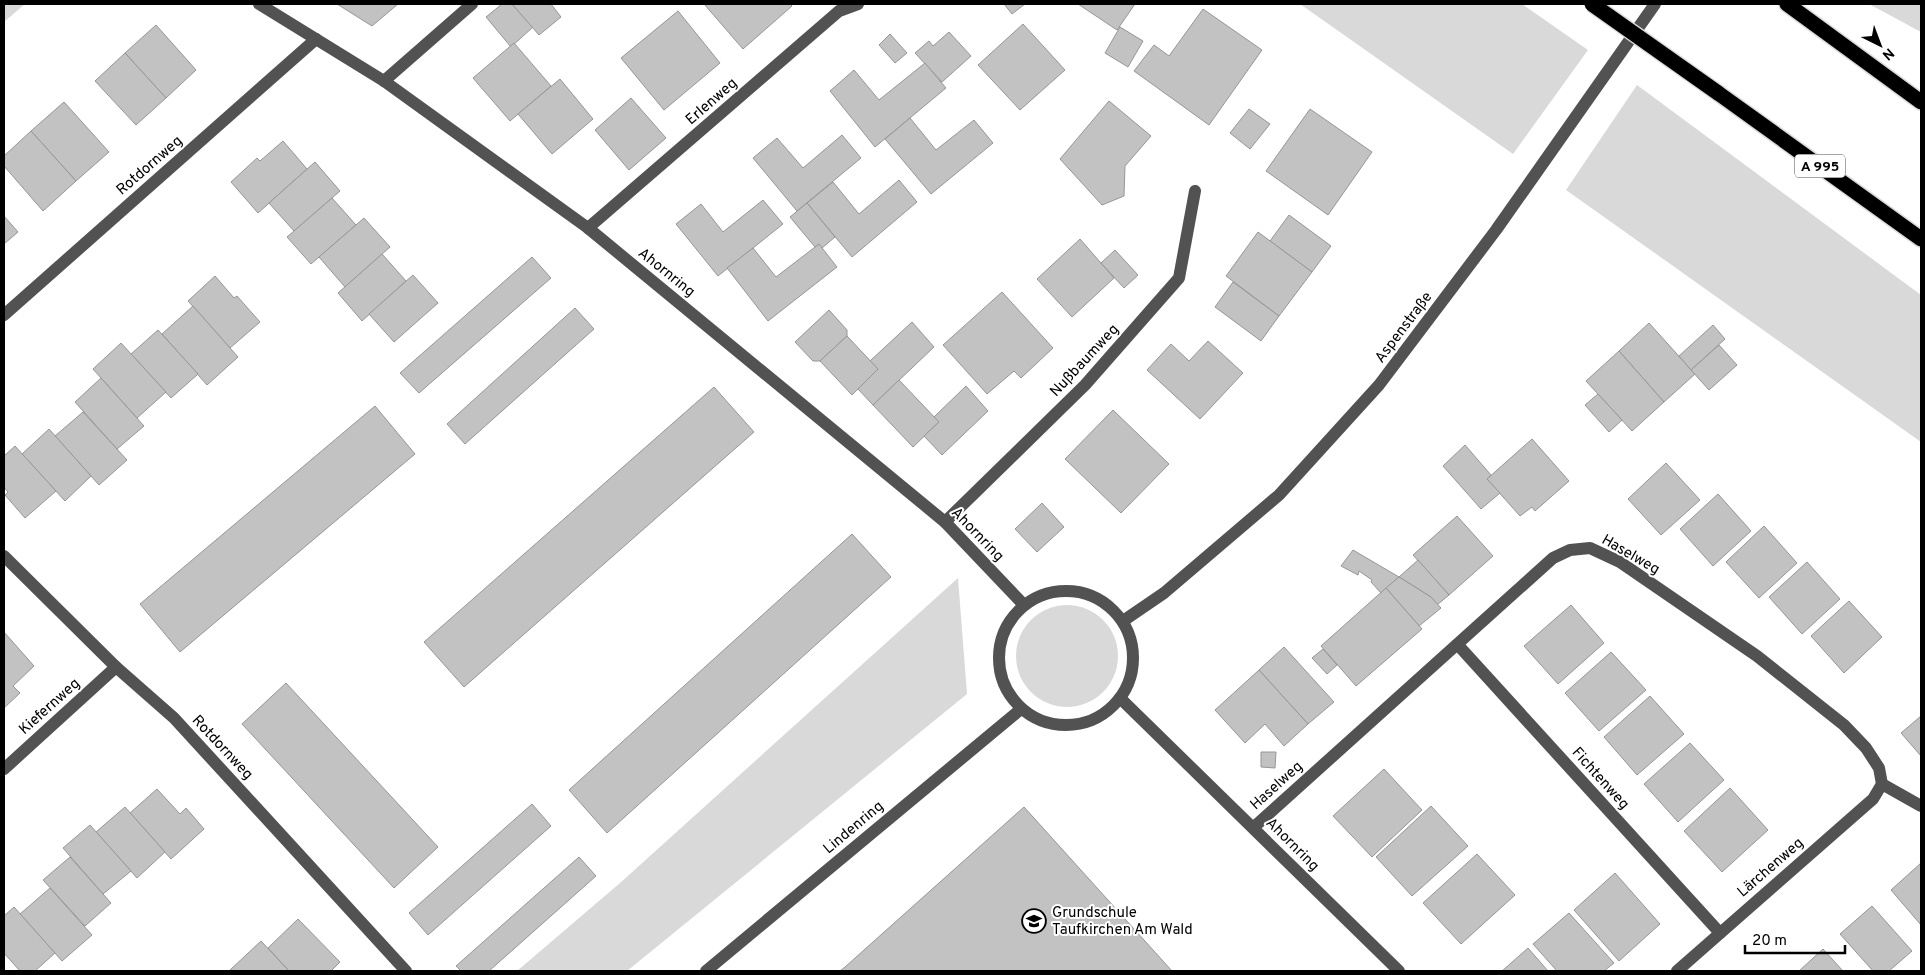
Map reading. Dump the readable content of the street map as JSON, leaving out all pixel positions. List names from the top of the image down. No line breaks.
{"streets":{"highway":["A 995"],"street":["Erlenweg","Rotdornweg","Ahornring","Aspenstraße","Nußbaumweg","Haselweg","Kiefernweg","Fichtenweg","Lindenring","Lärchenweg"]},"crossings":[["Erlenweg","Ahornring"],["Rotdornweg","Ahornring"],["Rotdornweg","Kiefernweg"],["Ahornring","Aspenstraße"],["Ahornring","Nußbaumweg"],["Ahornring","Haselweg"],["Ahornring","Lindenring"],["Aspenstraße","Lindenring"],["Haselweg","Fichtenweg"],["Haselweg","Lärchenweg"],["Fichtenweg","Lärchenweg"]],"places":{"school or university":["Grundschule Taufkirchen Am Wald"]},"scale_bar":"20 m","north":"bottom right"}
